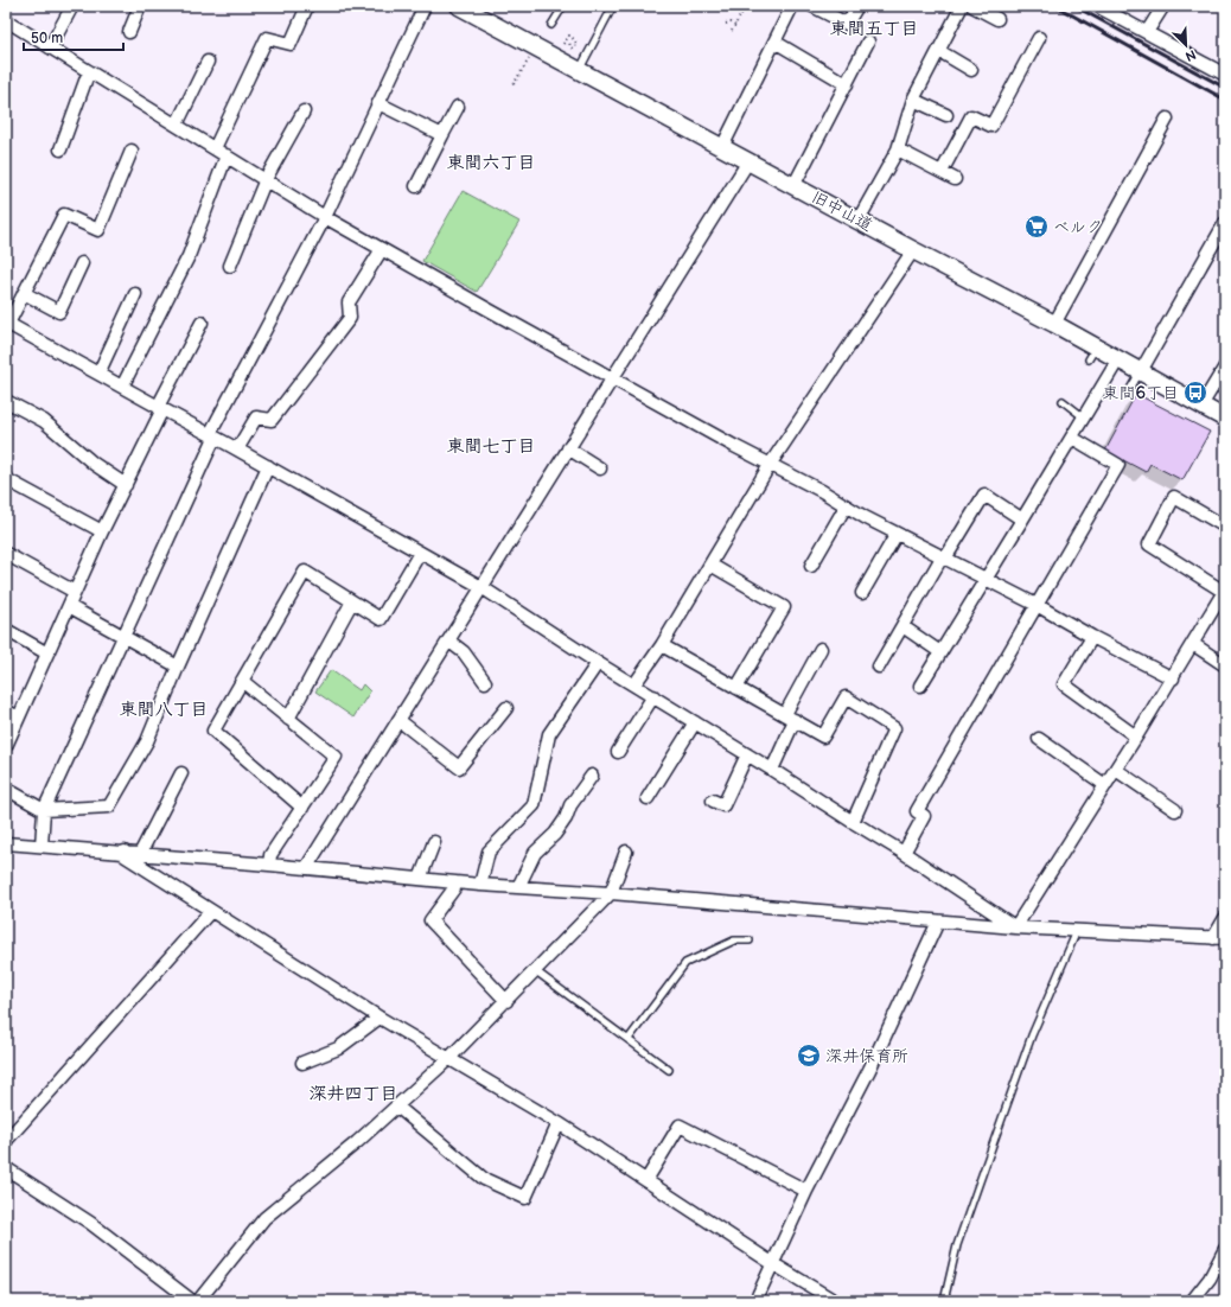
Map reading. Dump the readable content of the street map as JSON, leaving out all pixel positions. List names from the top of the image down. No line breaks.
{"streets":{"main road":["旧中山道"]},"districts":["東間五丁目","東間六丁目","東間七丁目","東間八丁目","深井四丁目"],"places":{"supermarket":["ベルク"],"bus stop":["東間6丁目"],"school or university":["深井保育所"]},"scale_bar":"50 m","north":"bottom right"}
